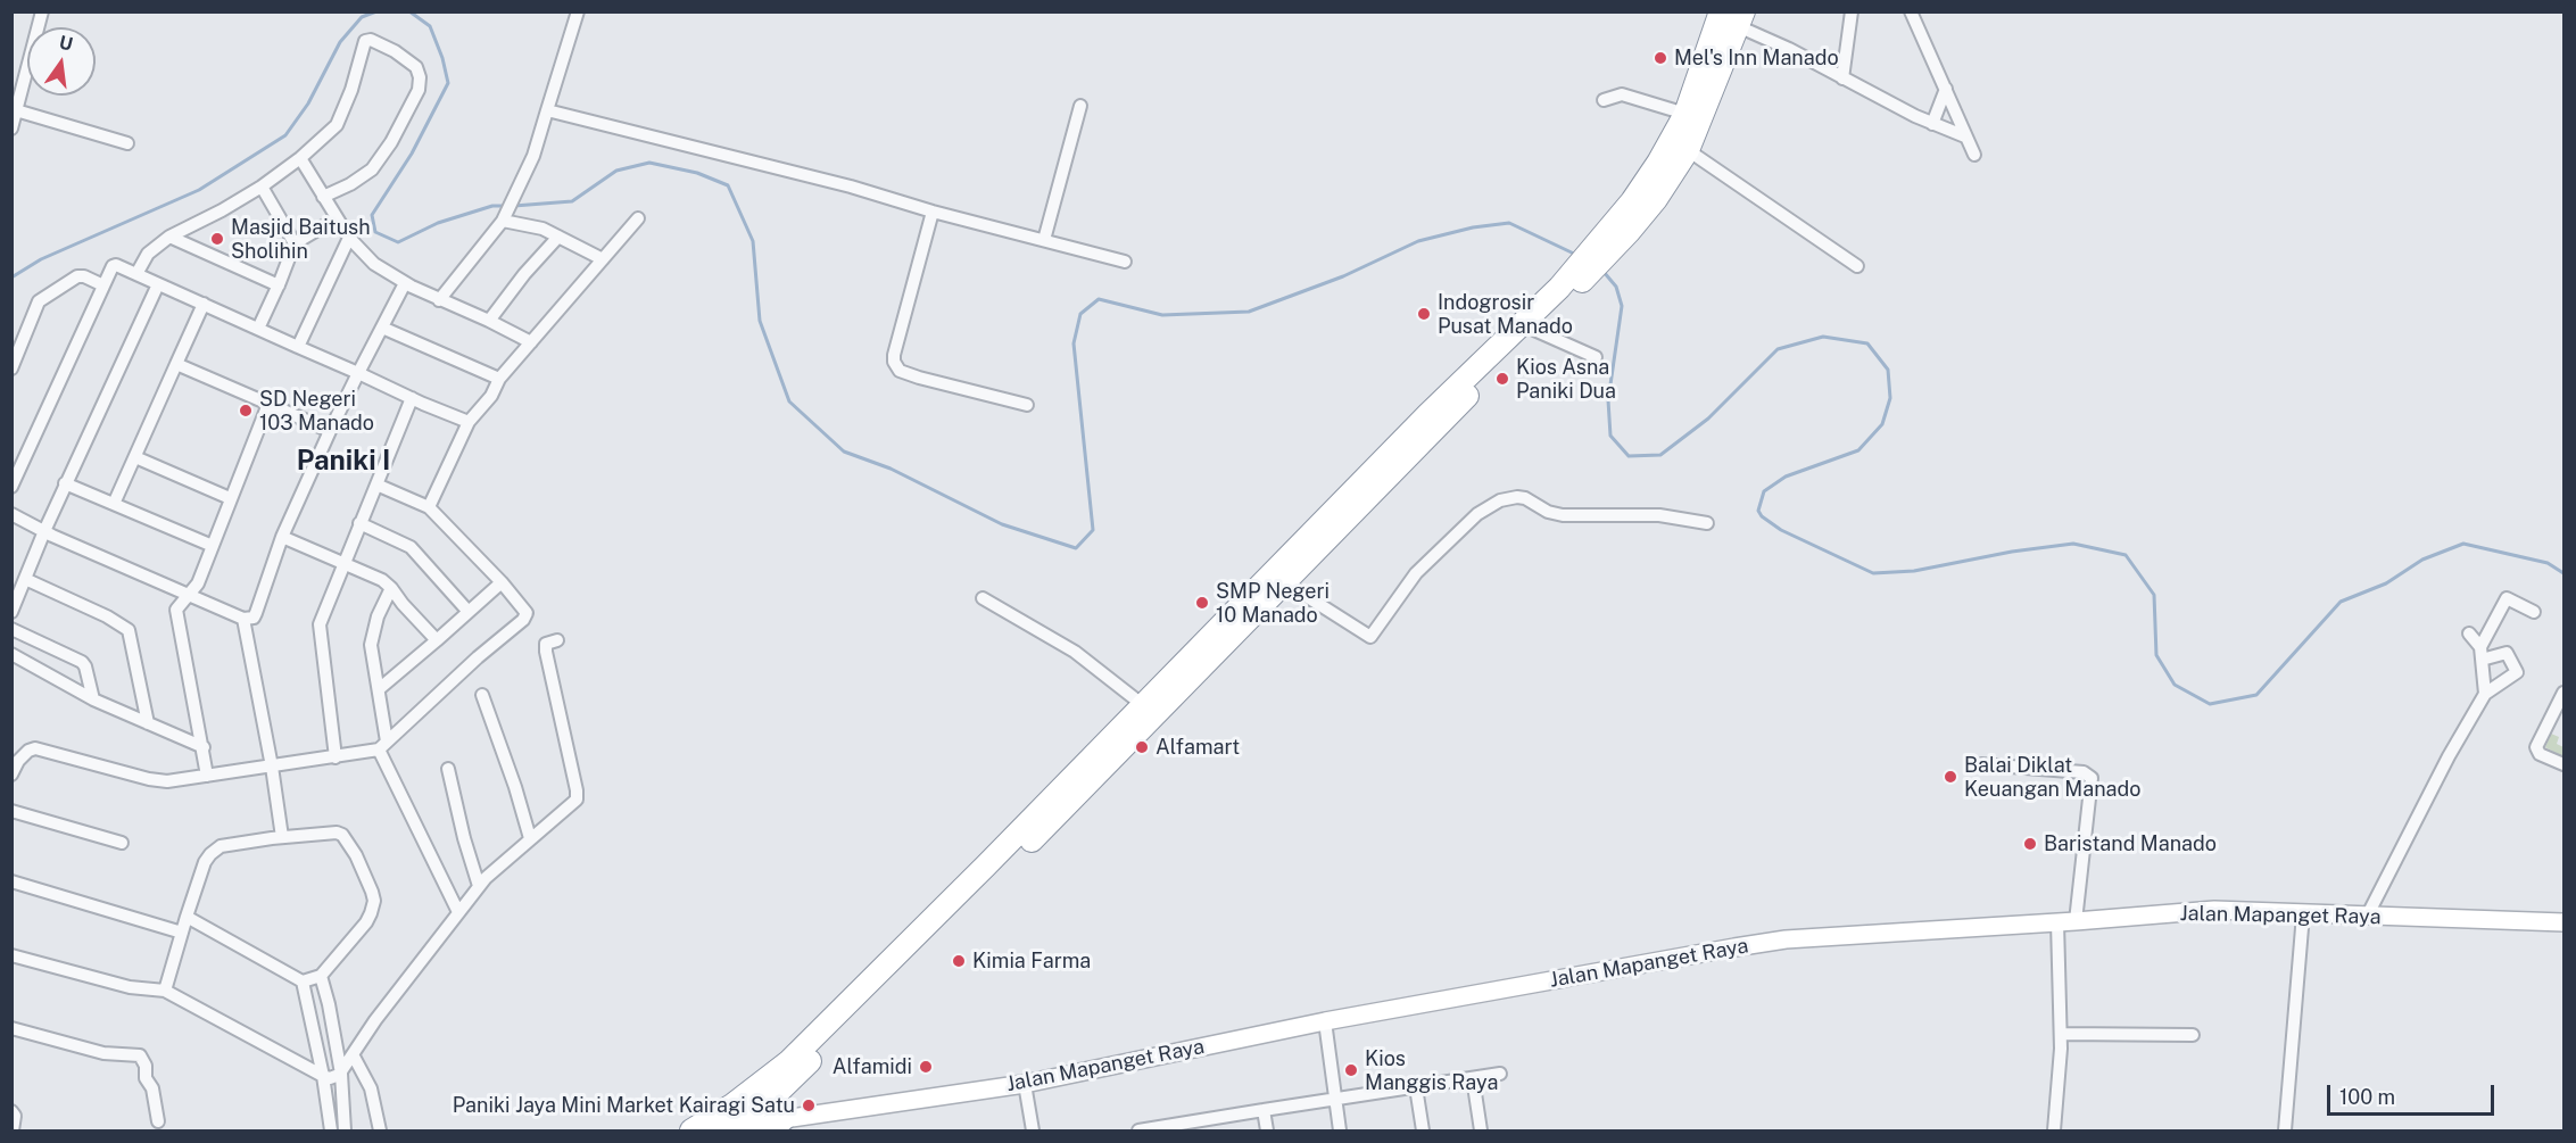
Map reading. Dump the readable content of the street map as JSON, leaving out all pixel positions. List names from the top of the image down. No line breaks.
{"streets":{"street":["Jalan Mapanget Raya"]},"districts":["Paniki I"],"places":["Mel's Inn Manado","Masjid Baitush Sholihin","Indogrosir Pusat Manado","Kios Asna Paniki Dua","SD Negeri 103 Manado","SMP Negeri 10 Manado","Alfamart","Balai Diklat Keuangan Manado","Baristand Manado","Kimia Farma","Alfamidi","Kios Manggis Raya","Paniki Jaya Mini Market Kairagi Satu"],"scale_bar":"100 m","north":"top"}
